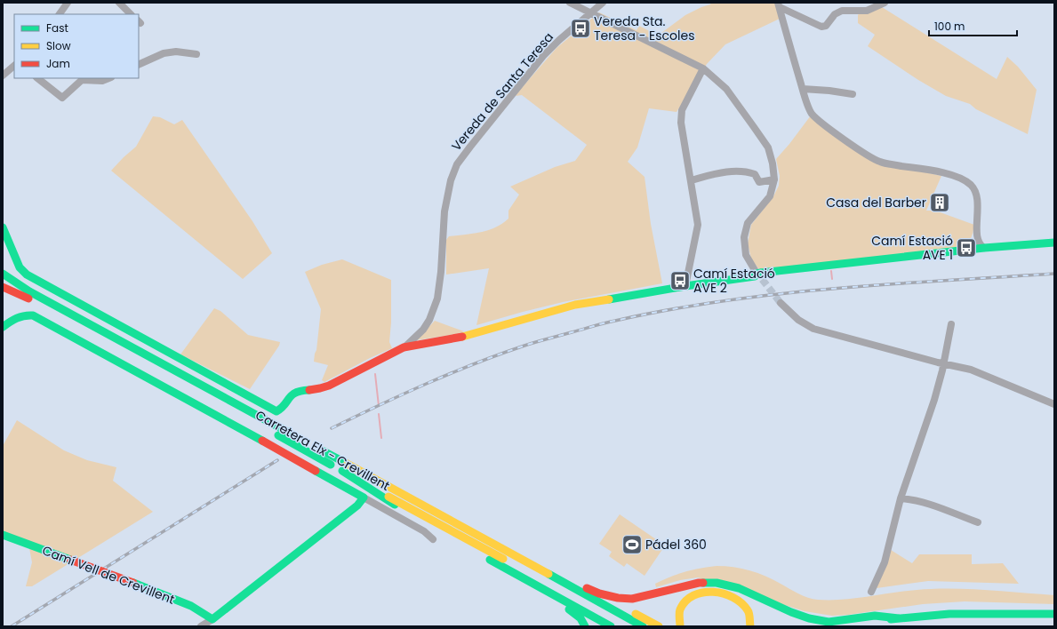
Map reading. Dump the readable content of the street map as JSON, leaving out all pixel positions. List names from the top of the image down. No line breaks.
{"streets":{"main road":["Carretera Elx - Crevillent","Camí Vell de Crevillent"],"street":["Vereda de Santa Teresa"]},"places":{"bus stop":["Vereda Sta. Teresa - Escoles","Camí Estació AVE 1","Camí Estació AVE 2"],"building":["Casa del Barber"],"sports":["Pádel 360"]},"legend":["Fast","Slow","Jam"],"scale_bar":"100 m"}
